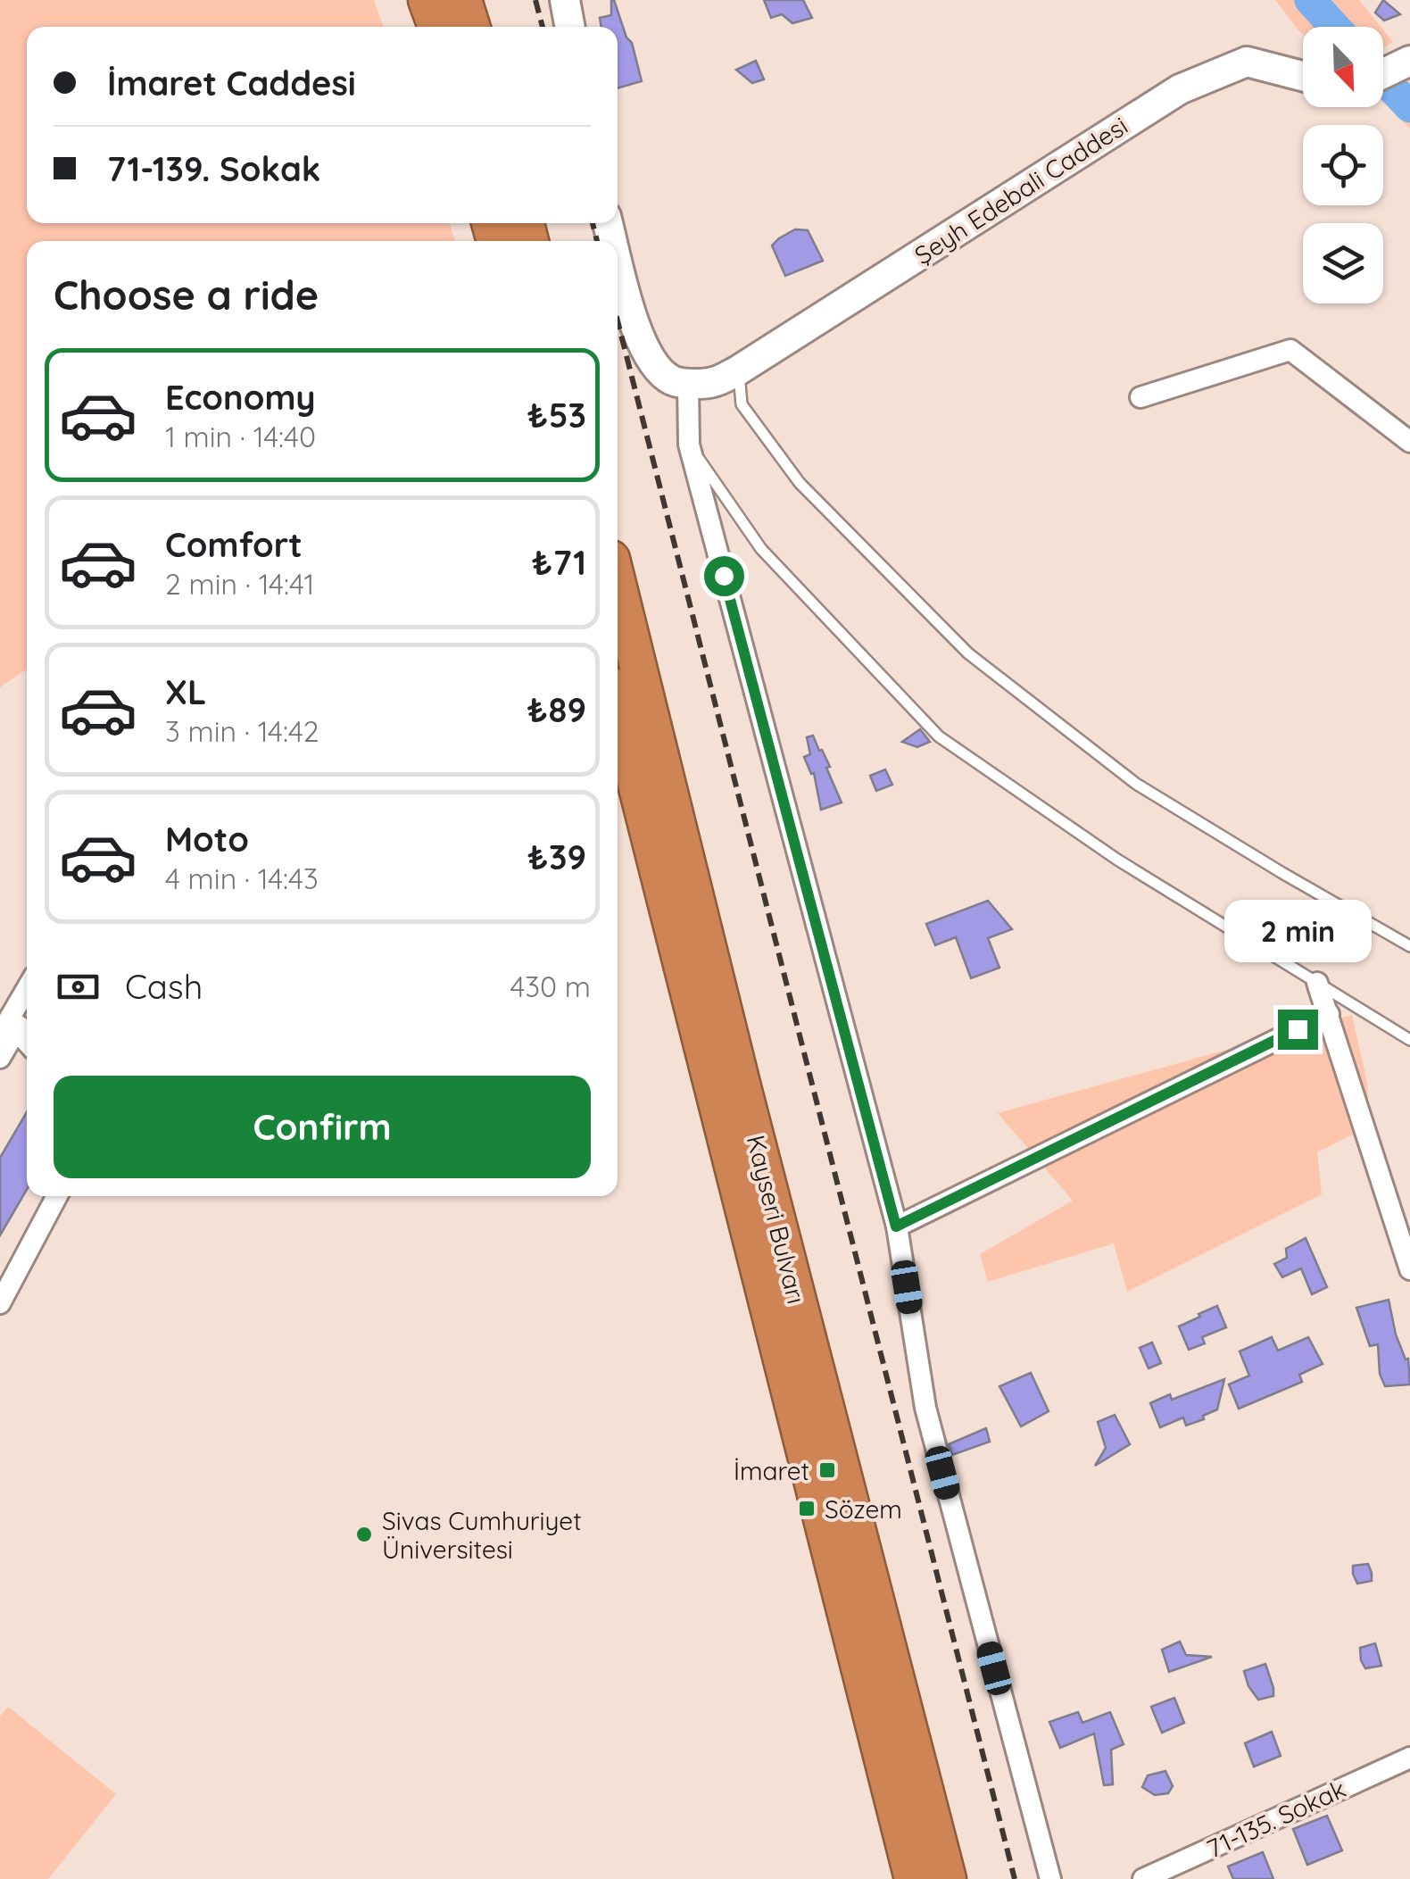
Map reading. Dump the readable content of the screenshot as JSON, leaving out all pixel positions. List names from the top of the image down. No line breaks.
{"streets":{"highway":["Kayseri Bulvarı"],"street":["Şeyh Edebali Caddesi","71-135. Sokak"]},"places":{"transit":["İmaret","Sözem"],"other":["Sivas Cumhuriyet Üniversitesi"]},"north":"bottom right","page":{"banner":["İmaret Caddesi","71-139. Sokak"],"heading":"Choose a ride","list":[{"name":"Economy","note":"1 min · 14:40","value":"₺53"},{"name":"Comfort","note":"2 min · 14:41","value":"₺71"},{"name":"XL","note":"3 min · 14:42","value":"₺89"},{"name":"Moto","note":"4 min · 14:43","value":"₺39"}],"bubble":"2 min","pay":["Cash","430 m"],"buttons":"Confirm"}}
